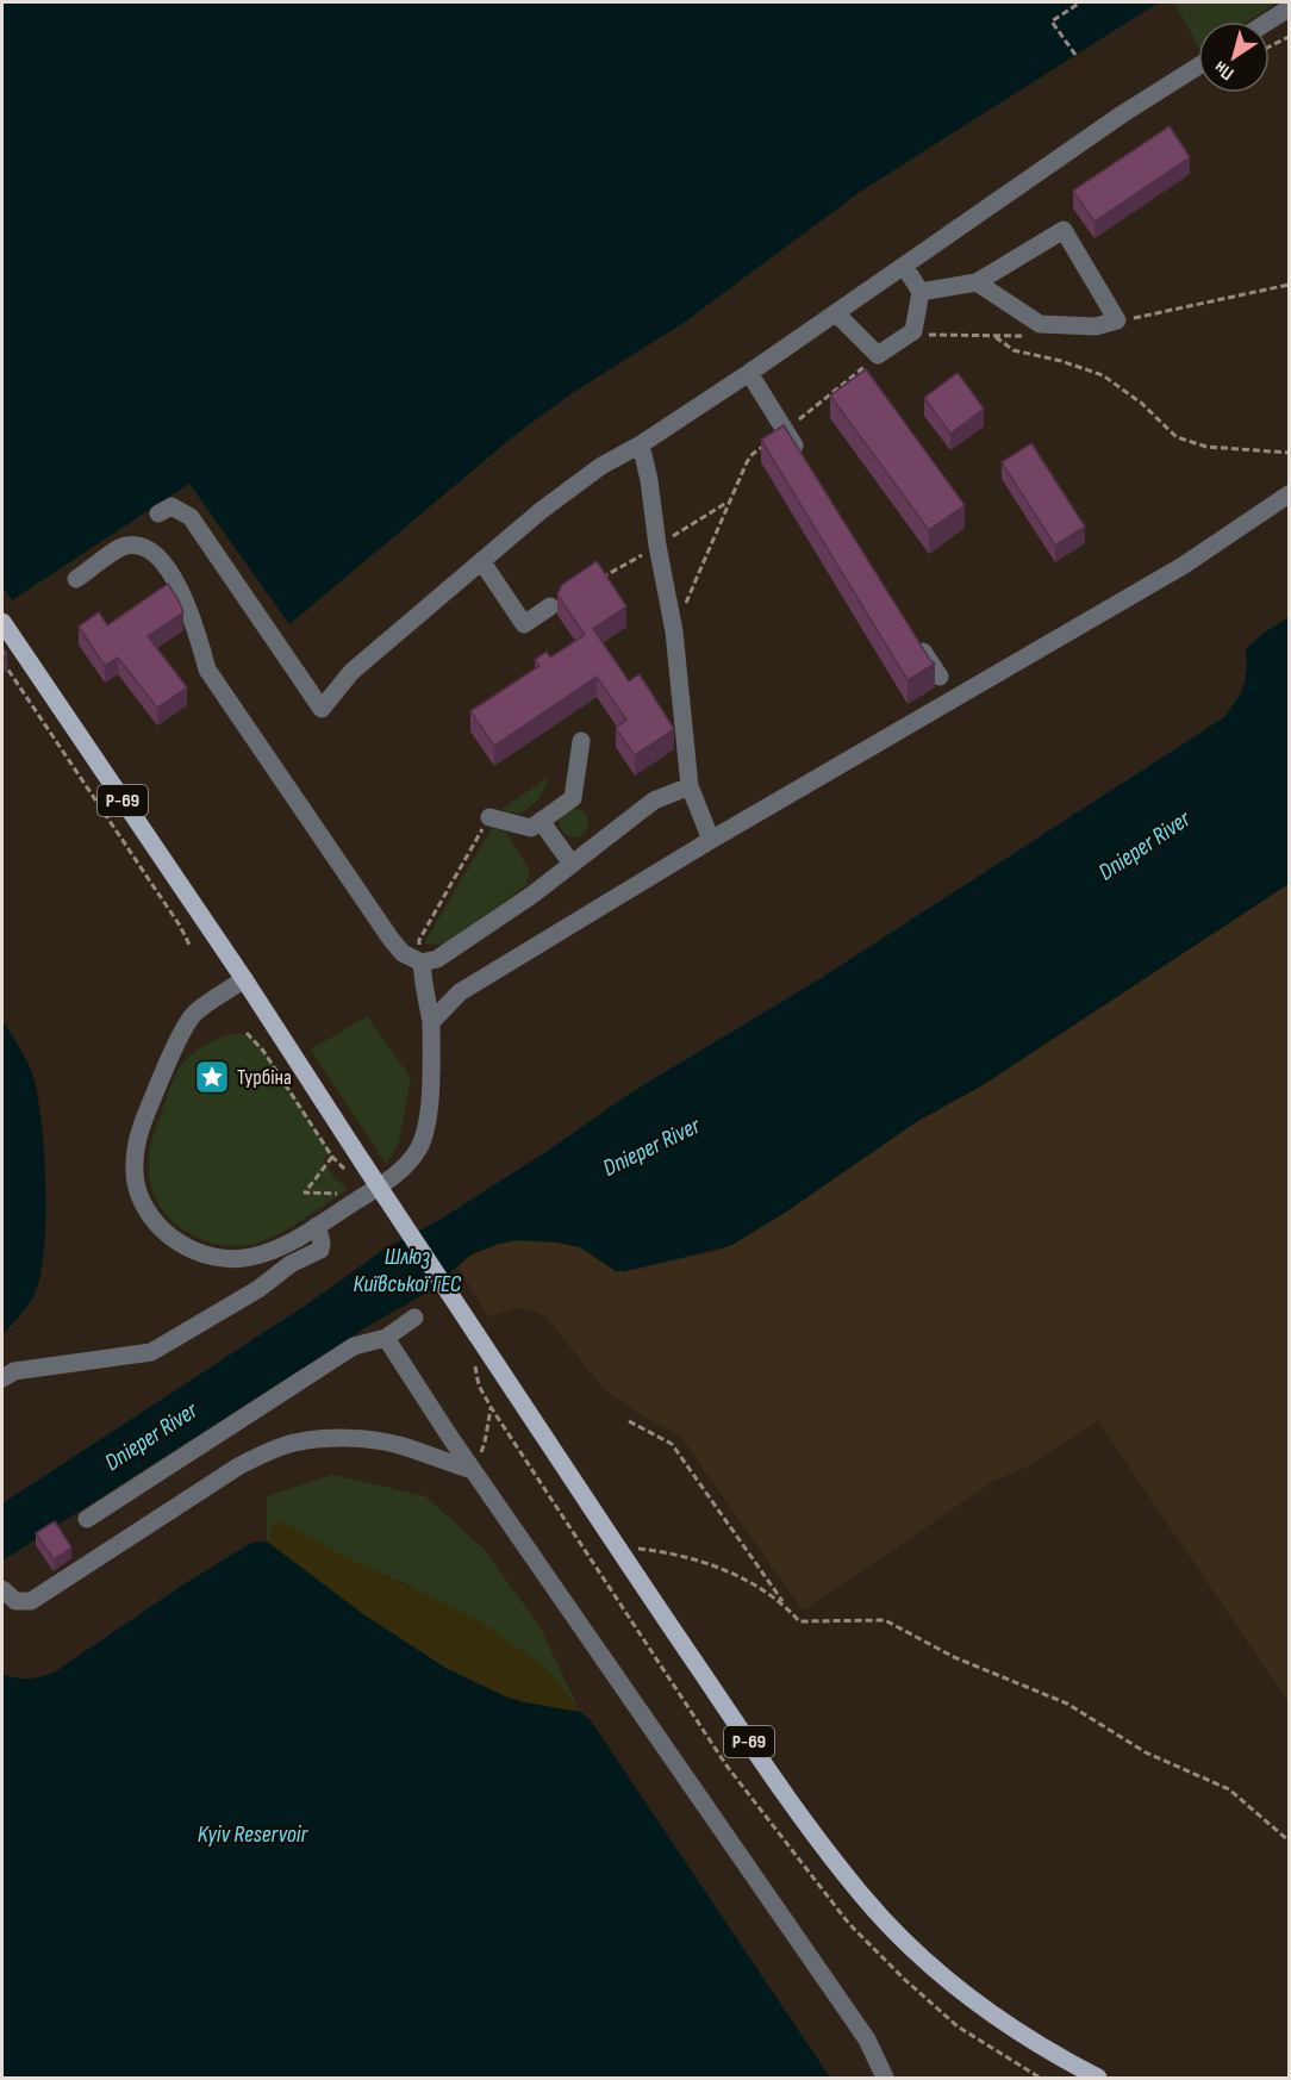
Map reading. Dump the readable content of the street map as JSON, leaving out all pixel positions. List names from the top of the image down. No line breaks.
{"streets":{"main road":["Р-69"]},"water":["Dnieper River","Шлюз Київської ГЕС","Kyiv Reservoir"],"places":{"place":["Турбіна"]},"north":"bottom left"}
